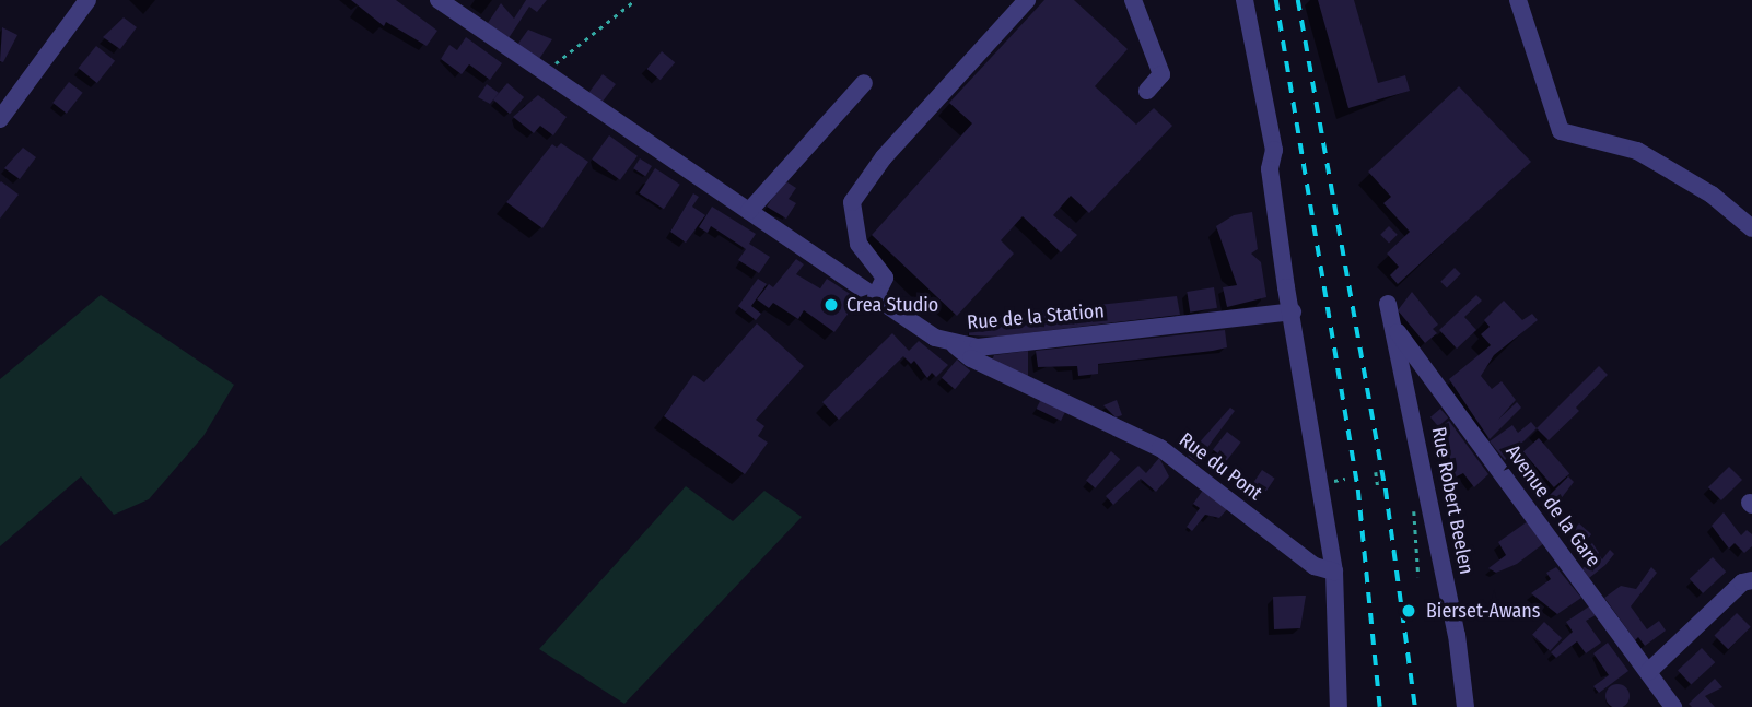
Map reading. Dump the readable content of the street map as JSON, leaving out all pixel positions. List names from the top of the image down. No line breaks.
{"streets":{"street":["Rue de la Station","Rue du Pont","Rue Robert Beelen","Avenue de la Gare"]},"crossings":[["Rue de la Station","Rue du Pont"],["Rue Robert Beelen","Avenue de la Gare"]],"places":["Crea Studio","Bierset-Awans"]}
